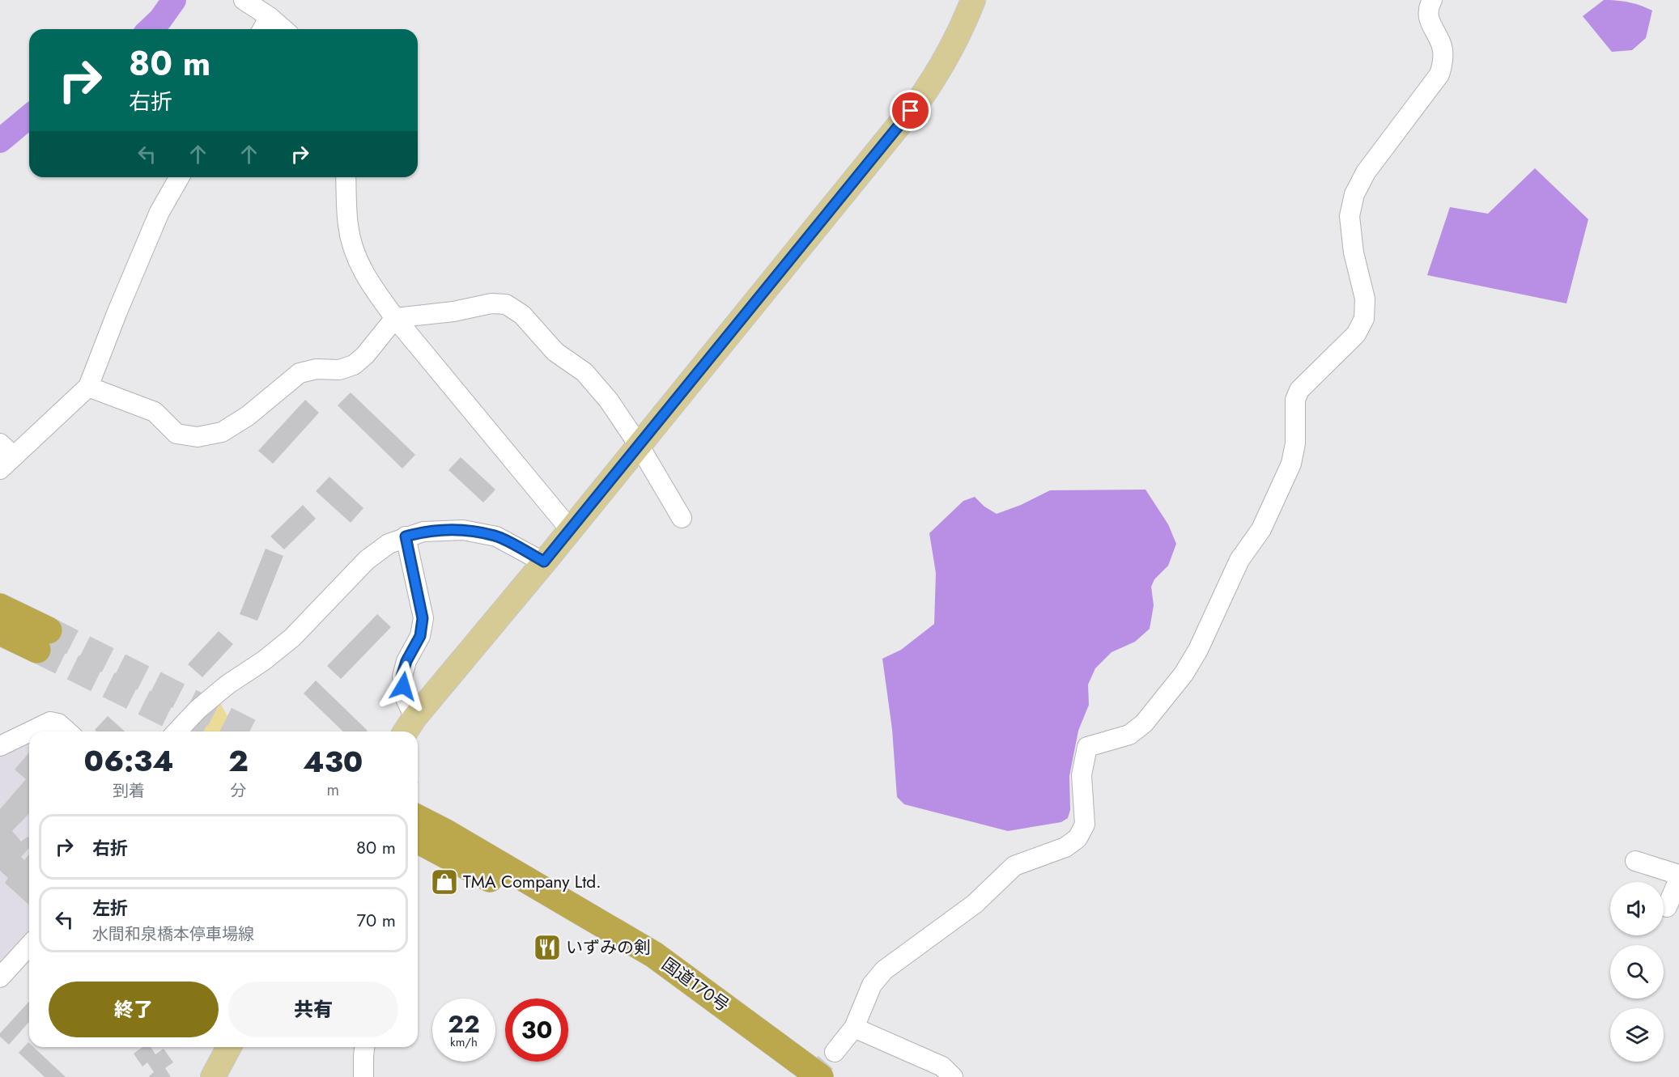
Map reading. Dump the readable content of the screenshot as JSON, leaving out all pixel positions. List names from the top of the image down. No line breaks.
{"streets":{"highway":["国道170号"]},"places":{"shop":["TMA Company Ltd."],"restaurant":["いずみの剣"]},"page":{"turn":["80 m","右折"],"eta":["06:34","到着","2","分","430","m"],"list":[{"name":"右折","value":"80 m"},{"name":"左折","note":"水間和泉橋本停車場線","value":"70 m"}],"buttons":["終了","共有"],"speed":"22 km/h","limit":"30"}}
